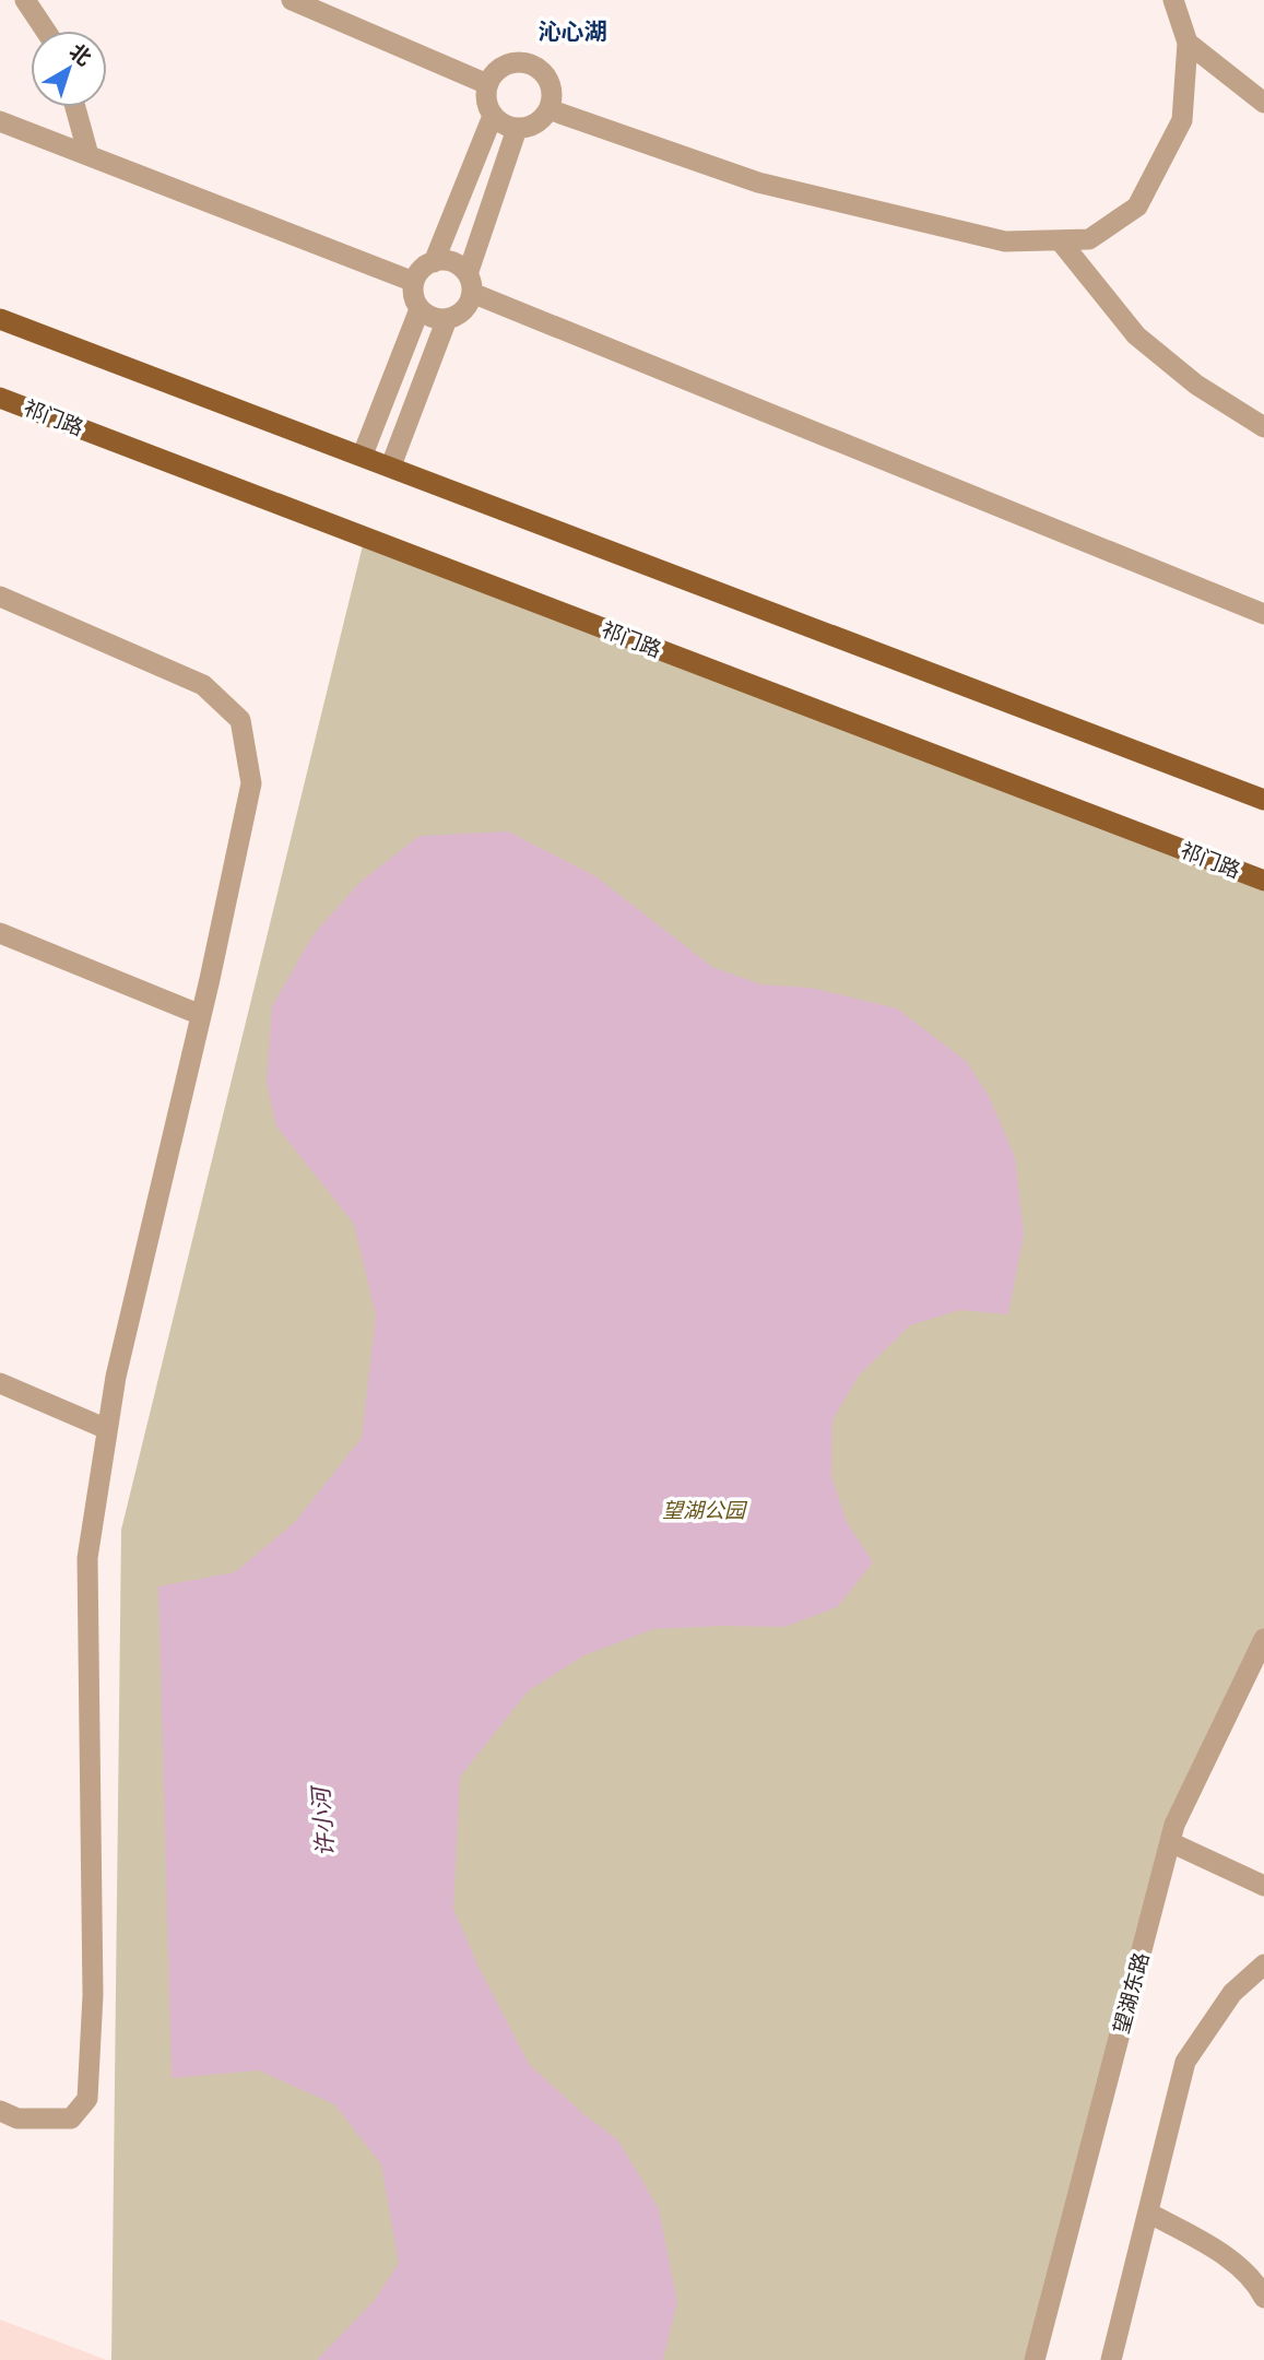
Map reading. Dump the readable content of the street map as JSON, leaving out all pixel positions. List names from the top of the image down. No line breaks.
{"streets":{"main road":["祁门路"],"street":["望湖东路"]},"districts":["沁心湖"],"water":["许小河"],"parks":["望湖公园"],"north":"top right"}
